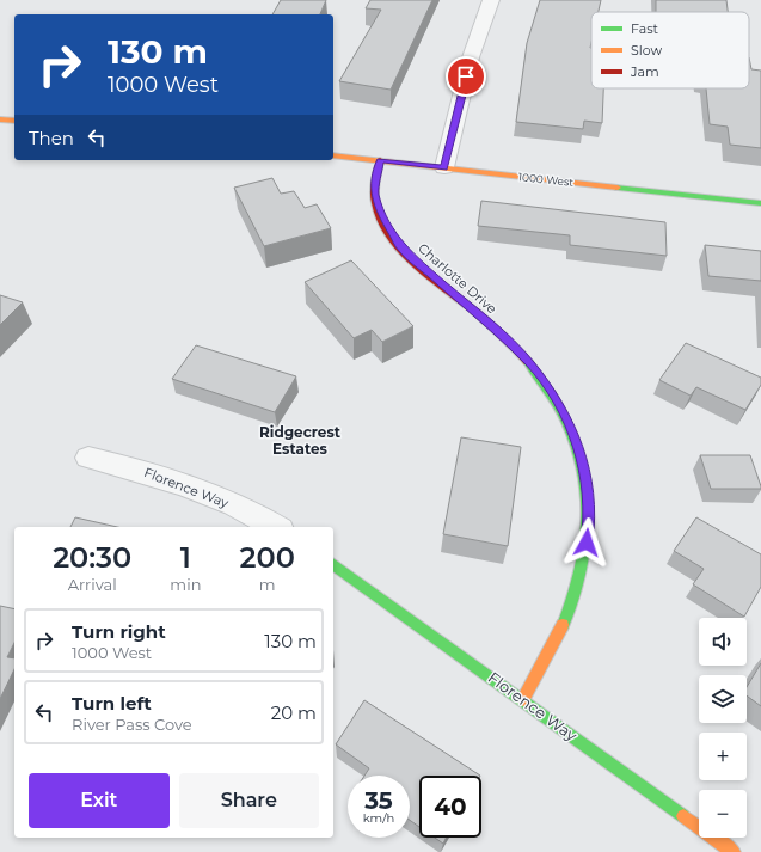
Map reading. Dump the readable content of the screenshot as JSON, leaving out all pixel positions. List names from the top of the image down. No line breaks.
{"streets":{"street":["1000 West","Charlotte Drive","Florence Way"]},"crossings":[["1000 West","Charlotte Drive"],["Charlotte Drive","Florence Way"]],"districts":["Ridgecrest Estates"],"legend":["Fast","Slow","Jam"],"page":{"turn":["130 m","1000 West"],"then":"Then","eta":["20:30","Arrival","1","min","200","m"],"list":[{"name":"Turn right","note":"1000 West","value":"130 m"},{"name":"Turn left","note":"River Pass Cove","value":"20 m"}],"map_buttons":["+","−"],"buttons":["Exit","Share"],"speed":"35 km/h","limit":"40"}}
